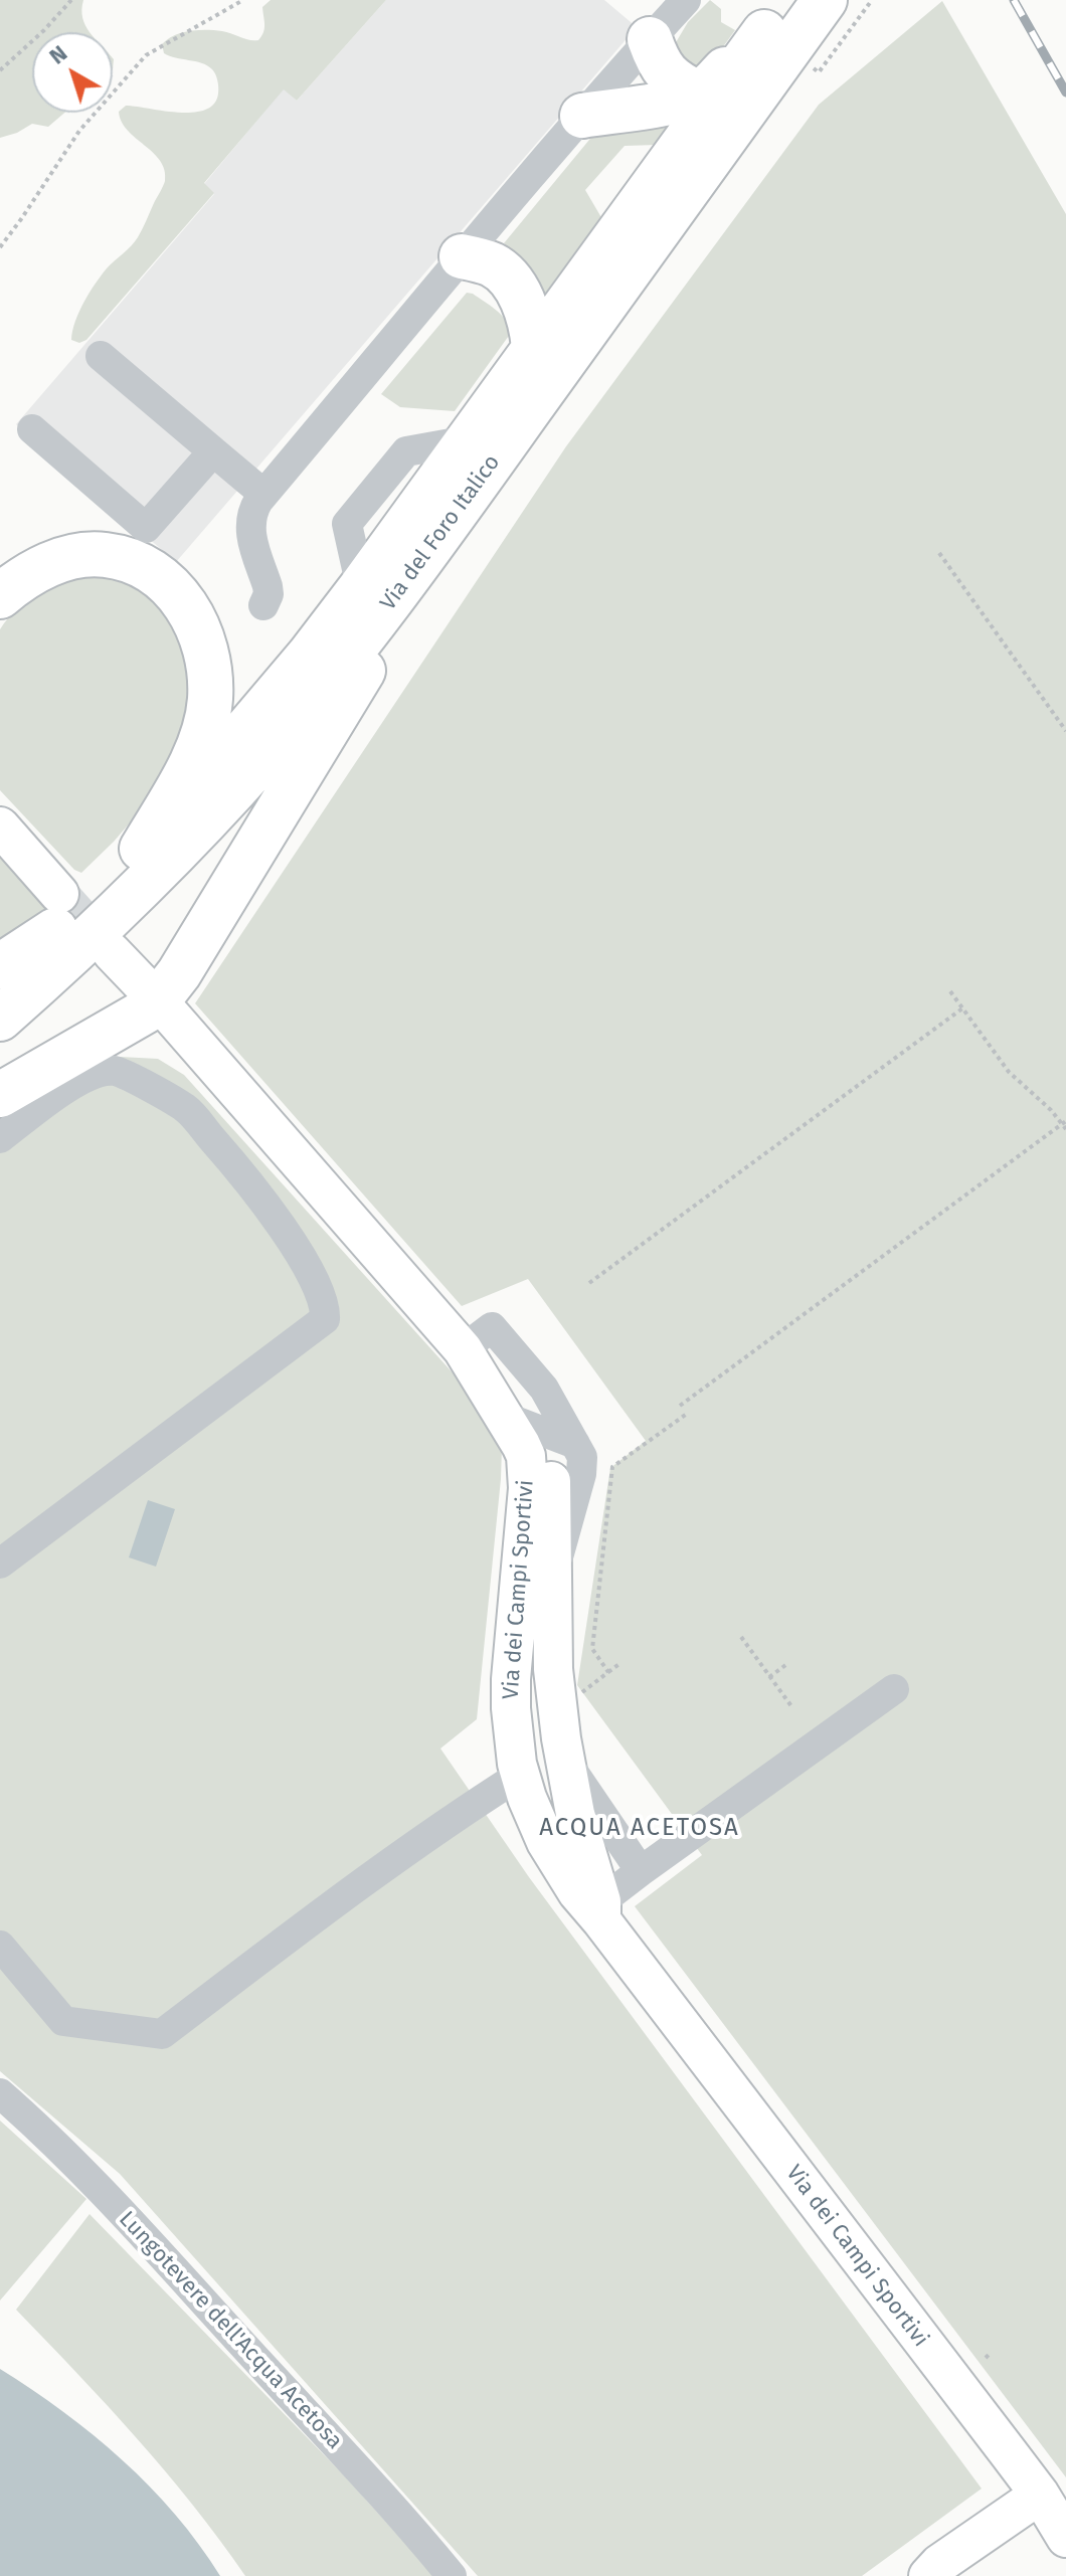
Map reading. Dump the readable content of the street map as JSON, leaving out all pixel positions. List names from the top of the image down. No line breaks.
{"streets":{"highway":["Via del Foro Italico"],"main road":["Via dei Campi Sportivi"],"street":["Lungotevere dell'Acqua Acetosa"]},"districts":["ACQUA ACETOSA"],"north":"top left"}
